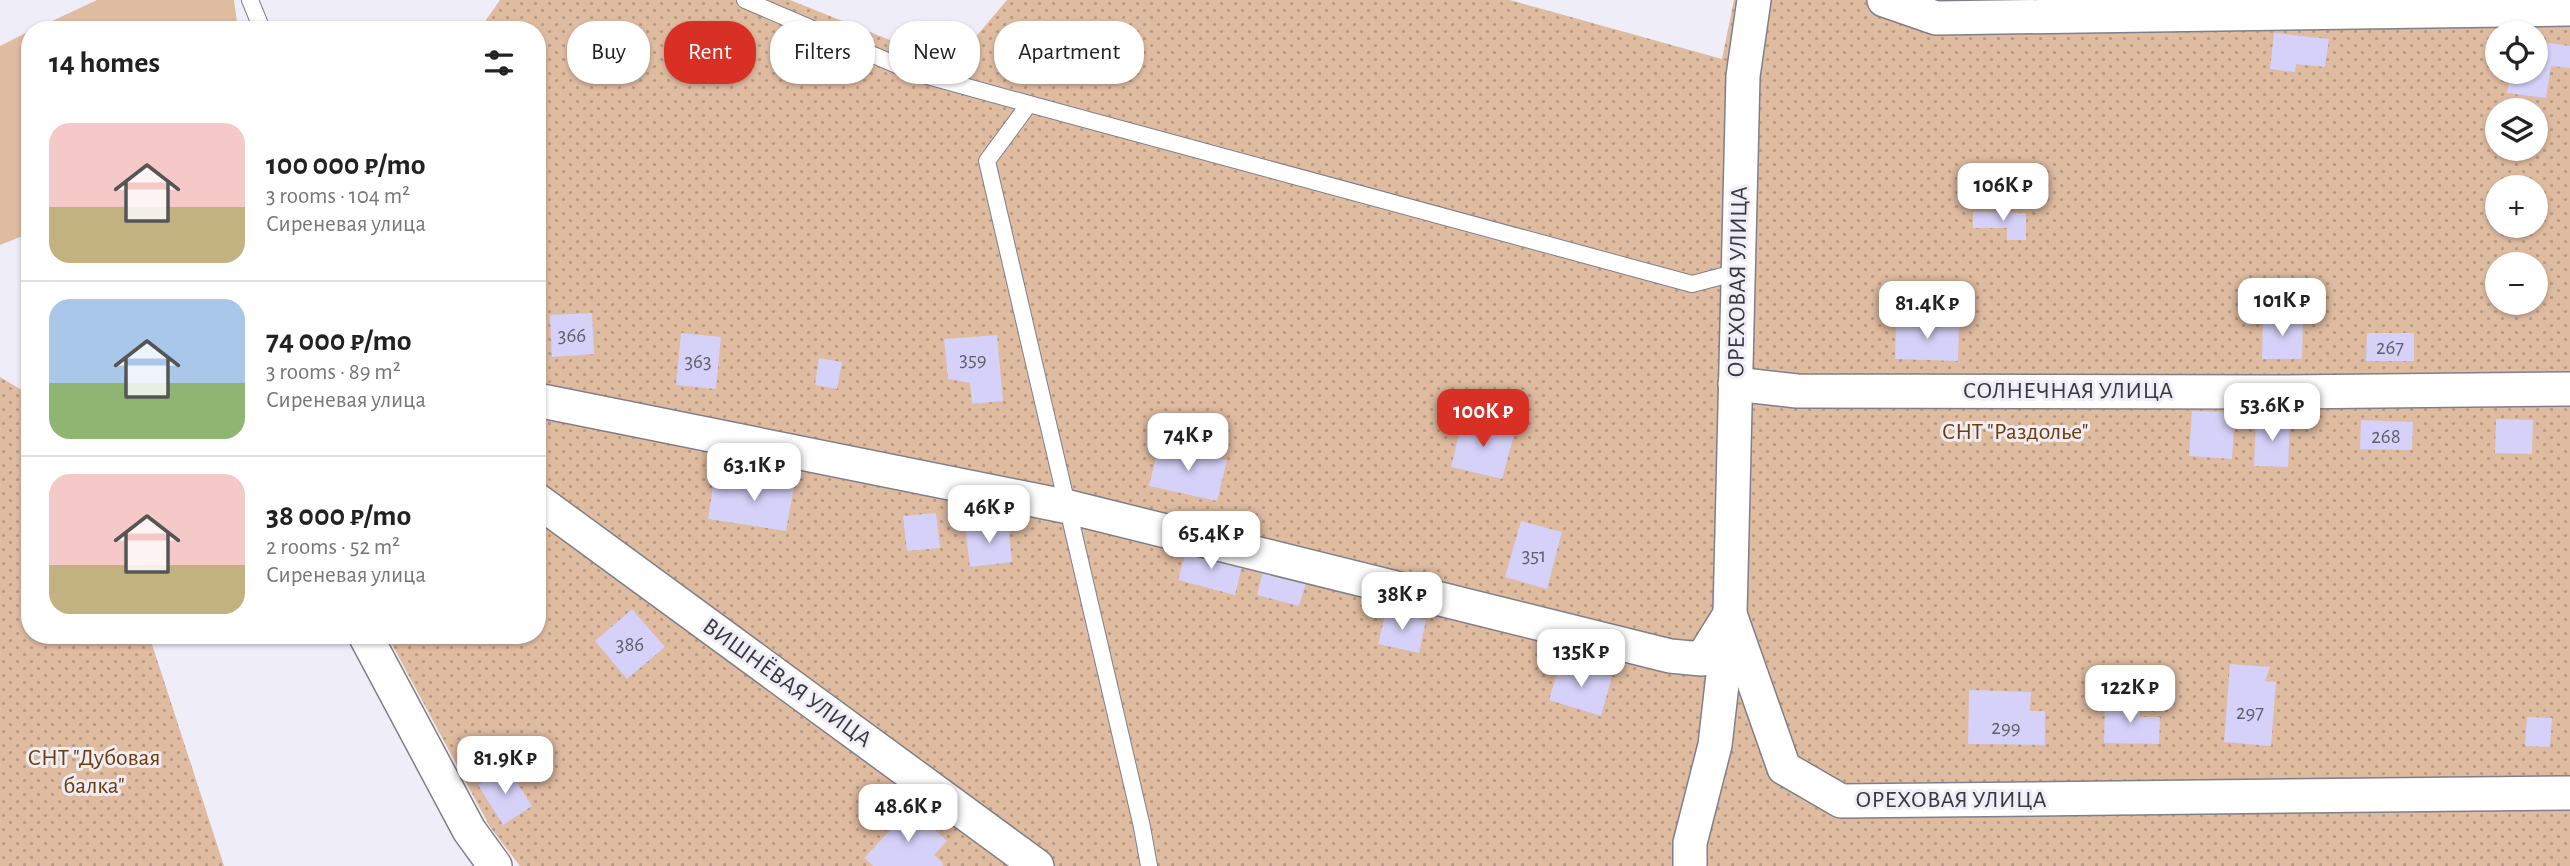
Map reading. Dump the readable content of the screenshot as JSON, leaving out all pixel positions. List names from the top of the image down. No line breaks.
{"streets":{"street":["ОРЕХОВАЯ УЛИЦА","СОЛНЕЧНАЯ УЛИЦА","ВИШНЁВАЯ УЛИЦА"]},"crossings":[["ОРЕХОВАЯ УЛИЦА","СОЛНЕЧНАЯ УЛИЦА"]],"parks":["СНТ \"Раздолье\"","СНТ \"Дубовая балка\""],"house_numbers":["366","267","359","363","268","351","386","297","299"],"page":{"map_buttons":["+","−"],"chip":["Buy","Rent","Filters","New","Apartment"],"heading":"14 homes","list":[{"name":"100 000 ₽/mo","note":"3 rooms · 104 m² · Сиреневая улица"},{"name":"74 000 ₽/mo","note":"3 rooms · 89 m² · Сиреневая улица"},{"name":"38 000 ₽/mo","note":"2 rooms · 52 m² · Сиреневая улица"}],"price":["106K ₽","101K ₽","81.4K ₽","53.6K ₽","100K ₽","74K ₽","63.1K ₽","46K ₽","65.4K ₽","38K ₽","135K ₽","122K ₽","81.9K ₽","48.6K ₽"]}}
